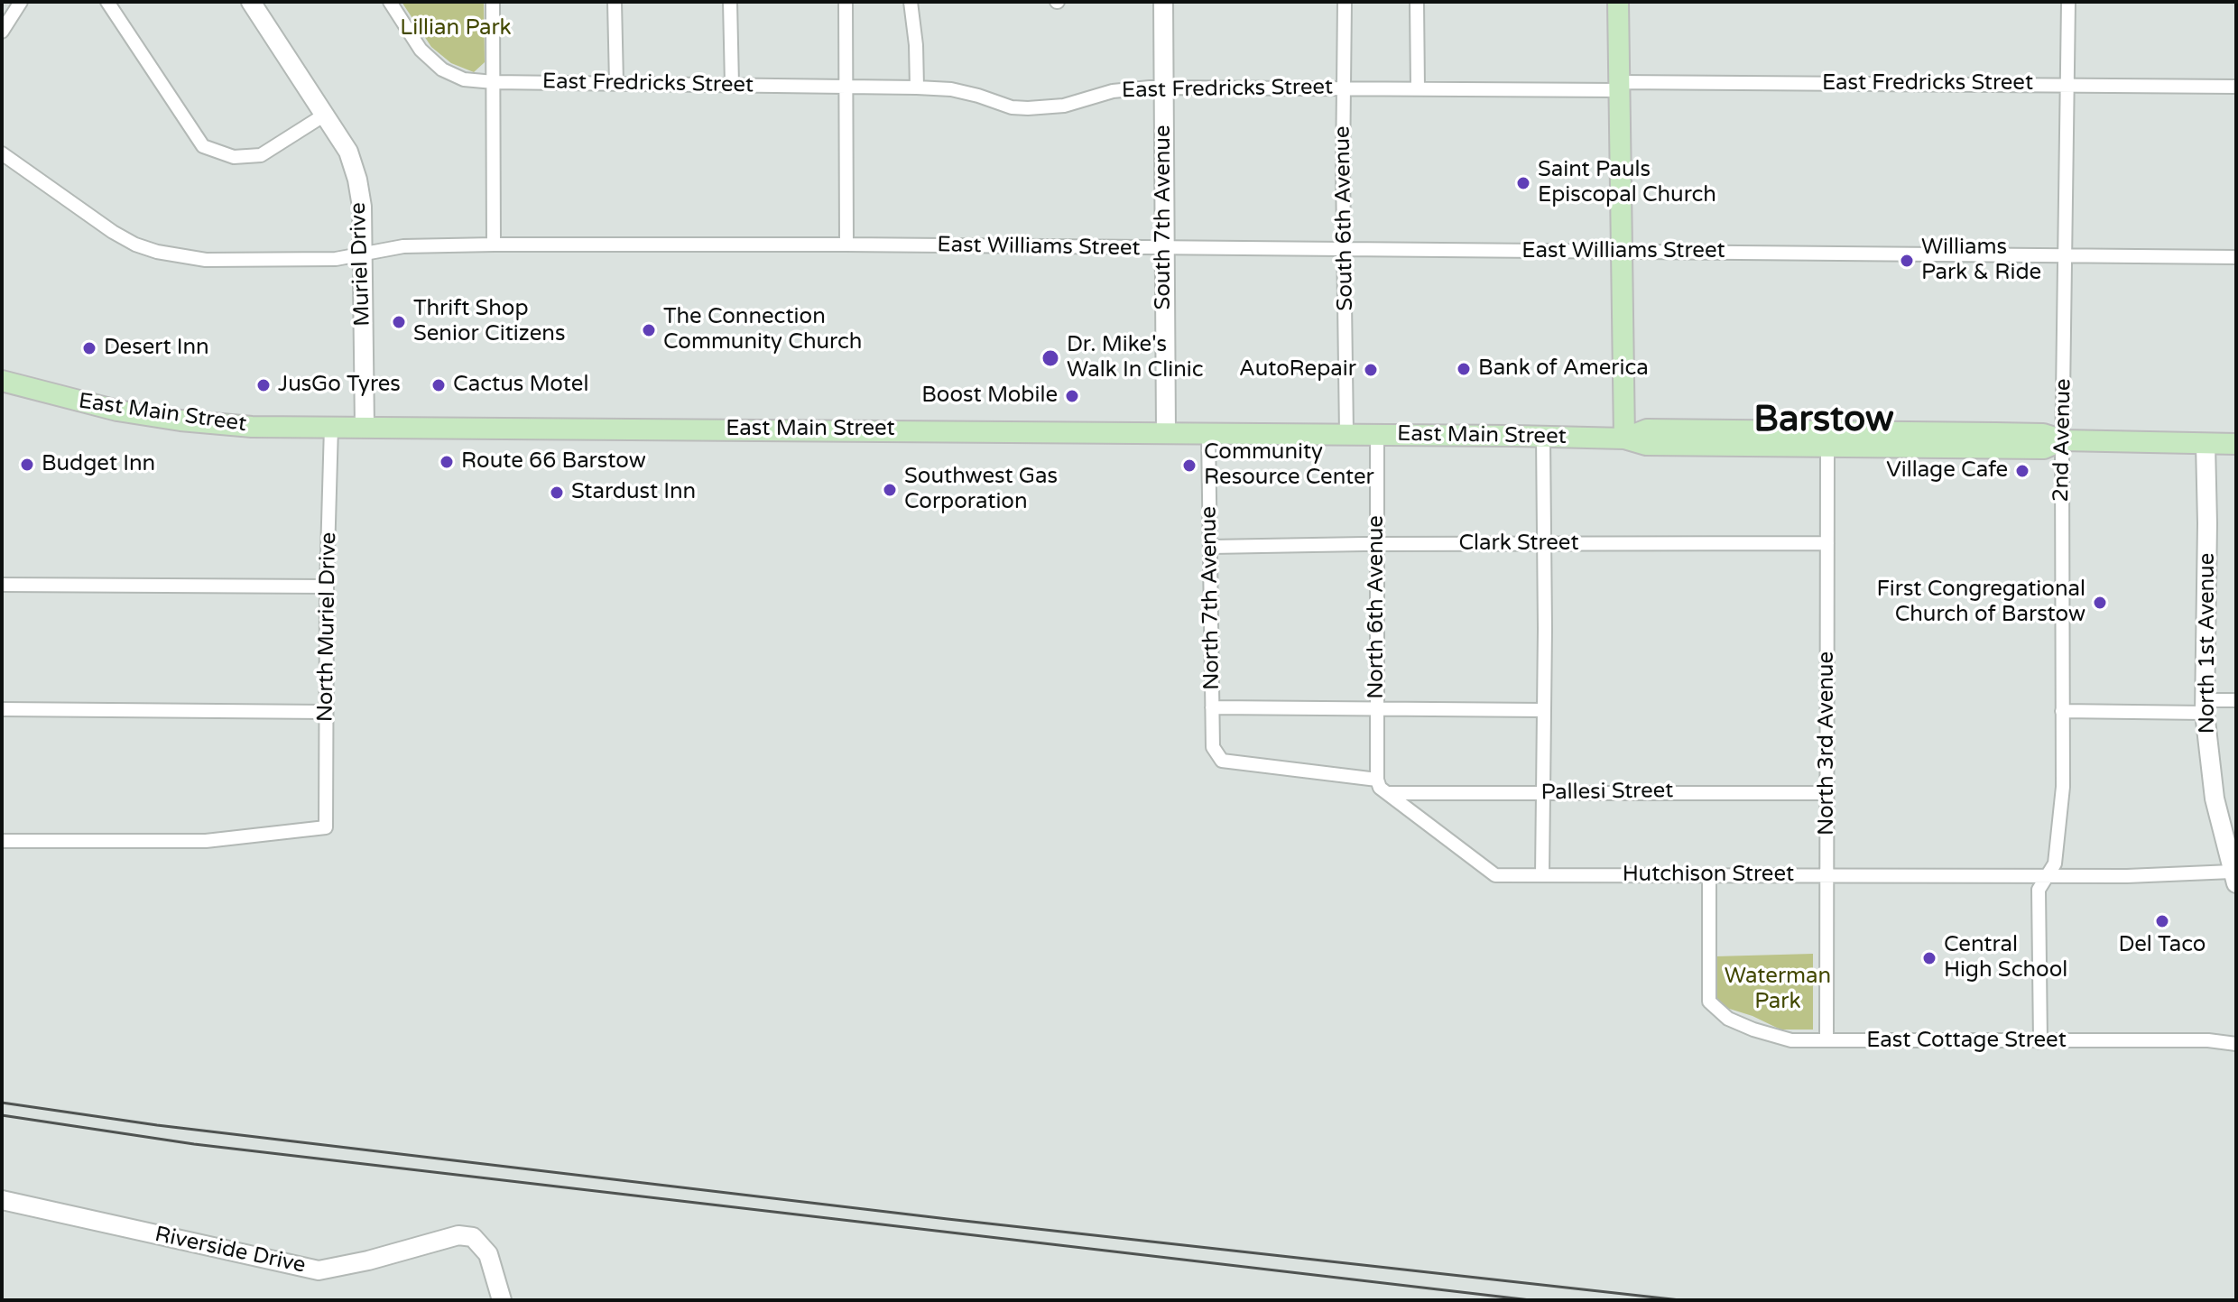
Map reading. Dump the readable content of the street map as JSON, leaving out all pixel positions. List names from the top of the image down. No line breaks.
{"streets":{"main road":["East Main Street"],"street":["East Fredricks Street","South 7th Avenue","South 6th Avenue","East Williams Street","Muriel Drive","2nd Avenue","Clark Street","North 7th Avenue","North 6th Avenue","North Muriel Drive","North 1st Avenue","North 3rd Avenue","Pallesi Street","Hutchison Street","East Cottage Street","Riverside Drive"]},"crossings":[["East Fredricks Street","South 7th Avenue"],["East Fredricks Street","South 6th Avenue"],["East Fredricks Street","2nd Avenue"],["South 7th Avenue","East Williams Street"],["South 7th Avenue","East Main Street"],["South 6th Avenue","East Williams Street"],["South 6th Avenue","East Main Street"],["East Williams Street","Muriel Drive"],["East Williams Street","2nd Avenue"],["Muriel Drive","East Main Street"],["East Main Street","2nd Avenue"],["East Main Street","North 7th Avenue"],["East Main Street","North 6th Avenue"],["East Main Street","North Muriel Drive"],["East Main Street","North 1st Avenue"],["East Main Street","North 3rd Avenue"],["2nd Avenue","Hutchison Street"],["2nd Avenue","East Cottage Street"],["Clark Street","North 7th Avenue"],["Clark Street","North 6th Avenue"],["Clark Street","North 3rd Avenue"],["North 7th Avenue","North 6th Avenue"],["North 7th Avenue","Hutchison Street"],["North 6th Avenue","Hutchison Street"],["North 1st Avenue","Hutchison Street"],["North 3rd Avenue","Pallesi Street"],["North 3rd Avenue","Hutchison Street"],["North 3rd Avenue","East Cottage Street"],["Pallesi Street","Hutchison Street"],["Hutchison Street","East Cottage Street"]],"districts":["Barstow"],"parks":["Lillian Park","Waterman Park"],"places":["Saint Pauls Episcopal Church","Williams Park & Ride","Thrift Shop Senior Citizens","The Connection Community Church","Desert Inn","Dr. Mike's Walk In Clinic","Bank of America","AutoRepair","JusGo Tyres","Cactus Motel","Boost Mobile","Route 66 Barstow","Budget Inn","Community Resource Center","Village Cafe","Southwest Gas Corporation","Stardust Inn","First Congregational Church of Barstow","Del Taco","Central High School"]}
